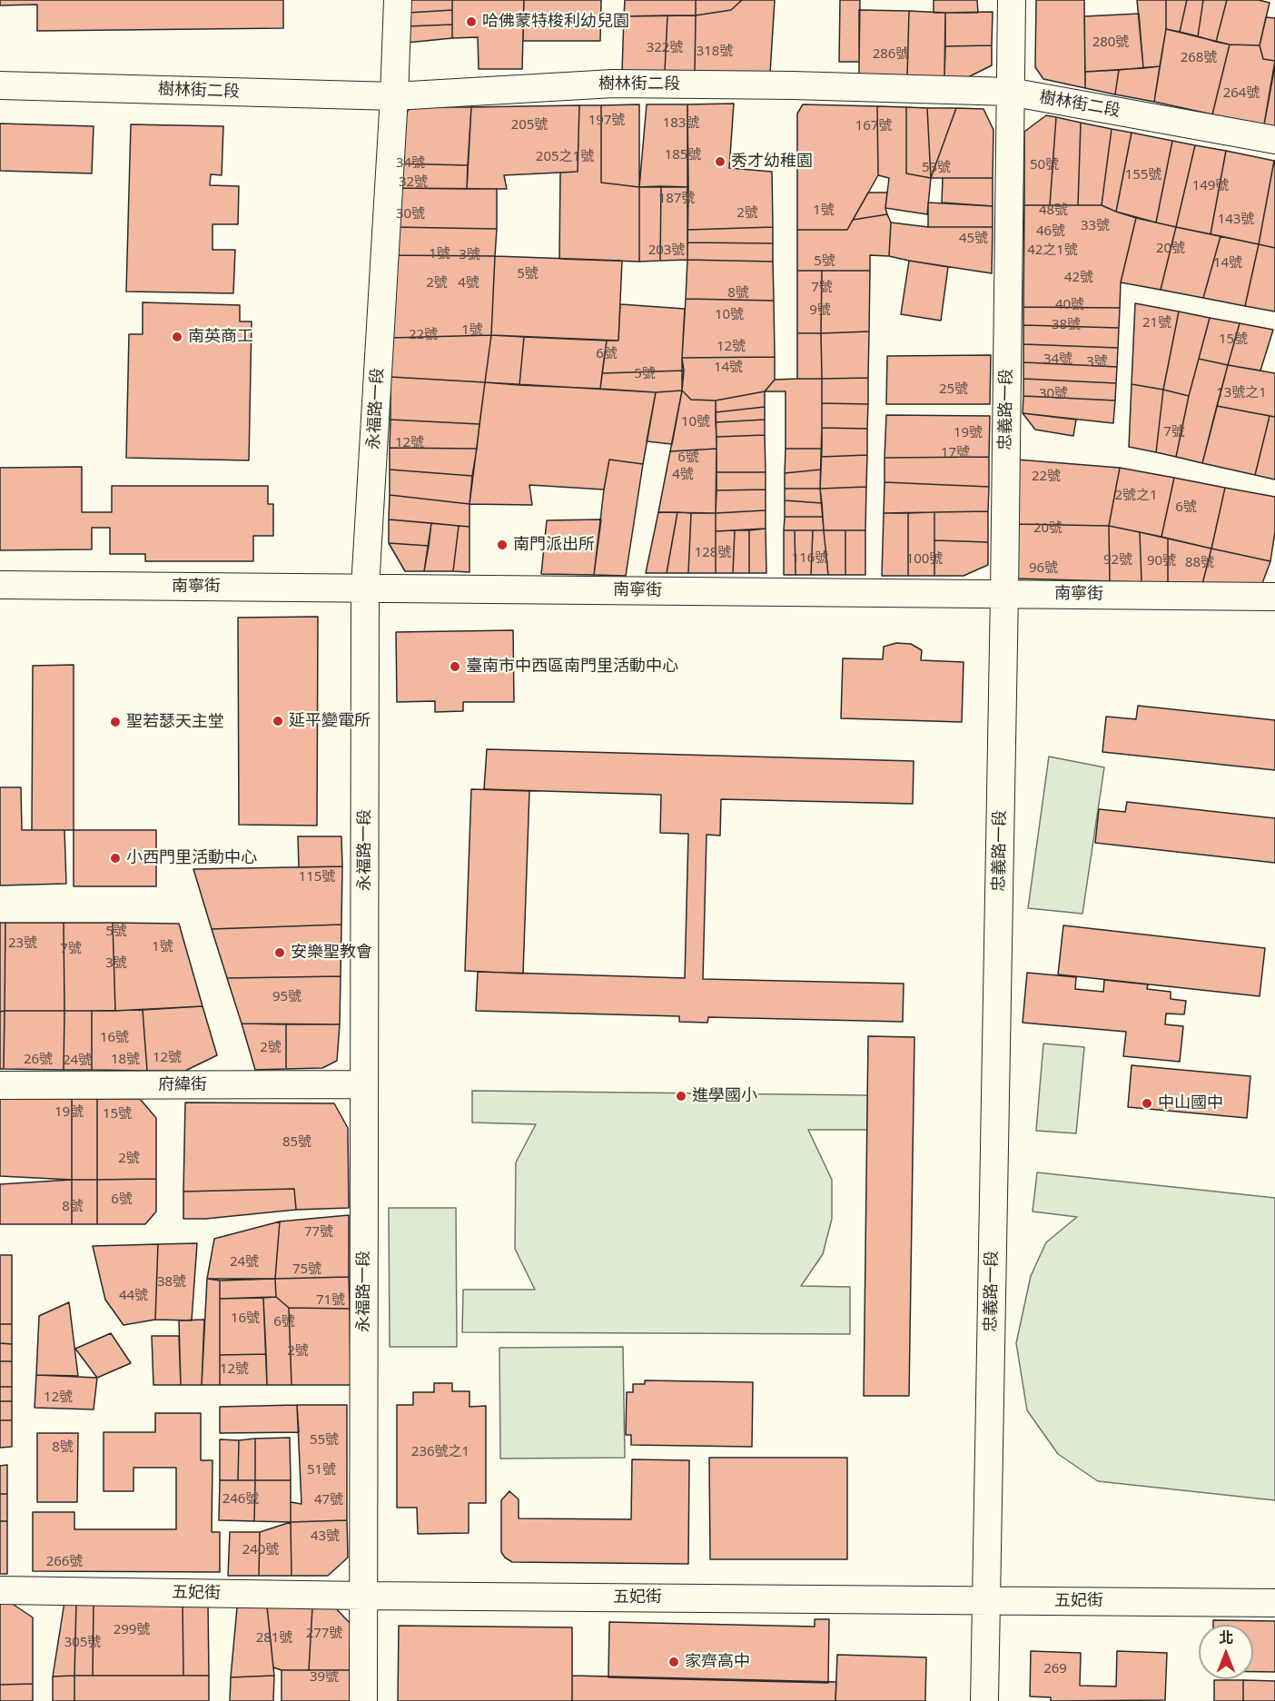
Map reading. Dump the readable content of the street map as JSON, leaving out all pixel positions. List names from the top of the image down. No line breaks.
{"streets":{"street":["樹林街二段","永福路一段","忠義路一段","南寧街","府緯街","五妃街"]},"crossings":[["樹林街二段","永福路一段"],["樹林街二段","忠義路一段"],["永福路一段","南寧街"],["永福路一段","府緯街"],["永福路一段","五妃街"],["忠義路一段","南寧街"],["忠義路一段","五妃街"]],"places":["哈佛蒙特梭利幼兒園","秀才幼稚園","南英商工","南門派出所","臺南市中西區南門里活動中心","延平變電所","聖若瑟天主堂","小西門里活動中心","安樂聖教會","進學國小","中山國中","家齊高中"],"house_numbers":["280號","322號","318號","286號","268號","264號","197號","183號","205號","167號","185號","205之1號","34號","50號","53號","155號","32號","149號","187號","1號","48號","2號","30號","143號","33號","46號","45號","20號","203號","42之1號","1號","3號","5號","14號","5號","42號","2號","4號","7號","8號","40號","9號","10號","21號","38號","1號","22號","15號","12號","6號","34號","3號","14號","5號","25號","13號之1","30號","10號","7號","19號","12號","17號","6號","4號","22號","2號之1","6號","20號","128號","116號","100號","92號","90號","88號","96號","115號","5號","23號","1號","7號","3號","95號","16號","2號","12號","26號","18號","24號","19號","15號","85號","2號","6號","8號","77號","24號","75號","38號","44號","71號","16號","6號","2號","12號","12號","55號","8號","236號之1","51號","246號","47號","43號","240號","266號","299號","277號","281號","305號","269","39號"],"north":"top"}
